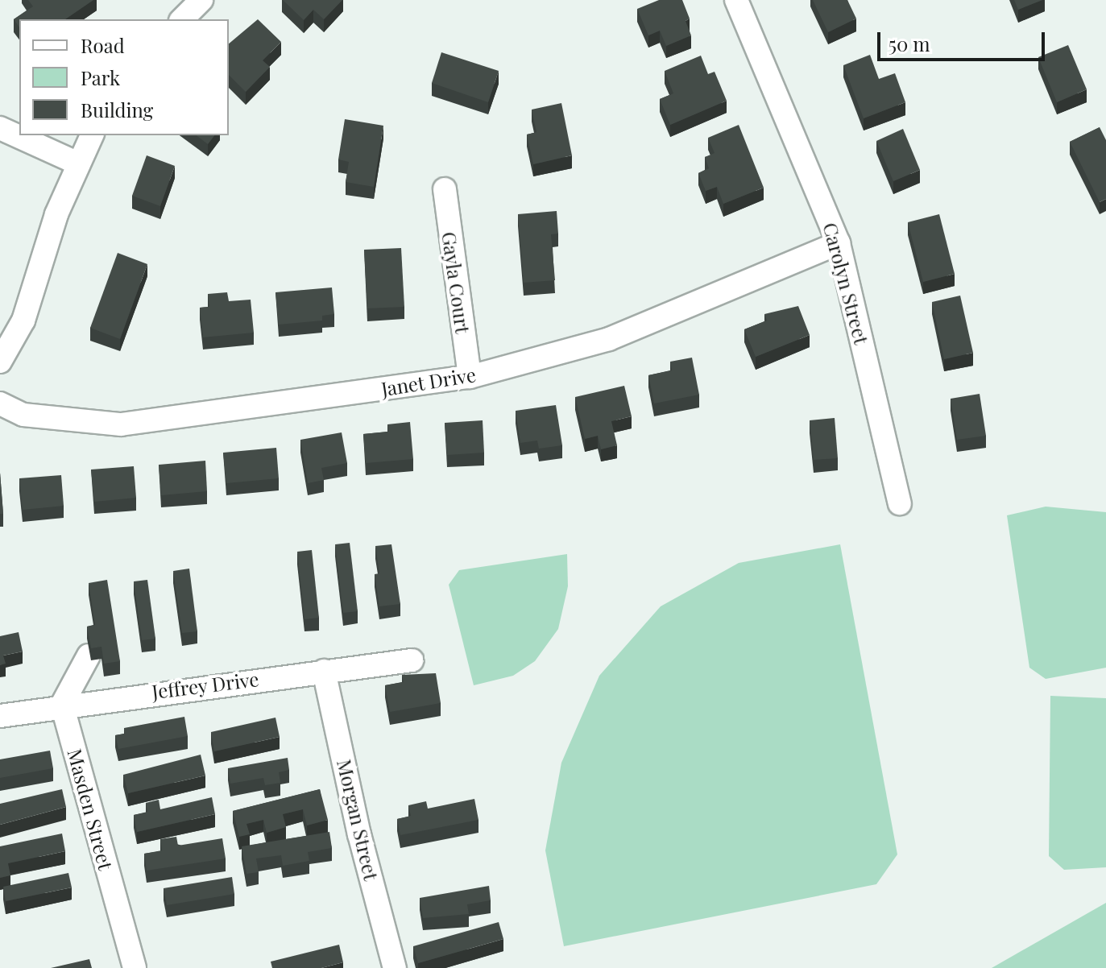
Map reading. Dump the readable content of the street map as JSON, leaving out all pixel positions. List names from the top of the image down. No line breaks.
{"streets":{"street":["Gayla Court","Carolyn Street","Janet Drive","Jeffrey Drive","Masden Street","Morgan Street"]},"crossings":[["Gayla Court","Janet Drive"],["Carolyn Street","Janet Drive"],["Jeffrey Drive","Masden Street"],["Jeffrey Drive","Morgan Street"]],"legend":["Road","Park","Building"],"scale_bar":"50 m"}
